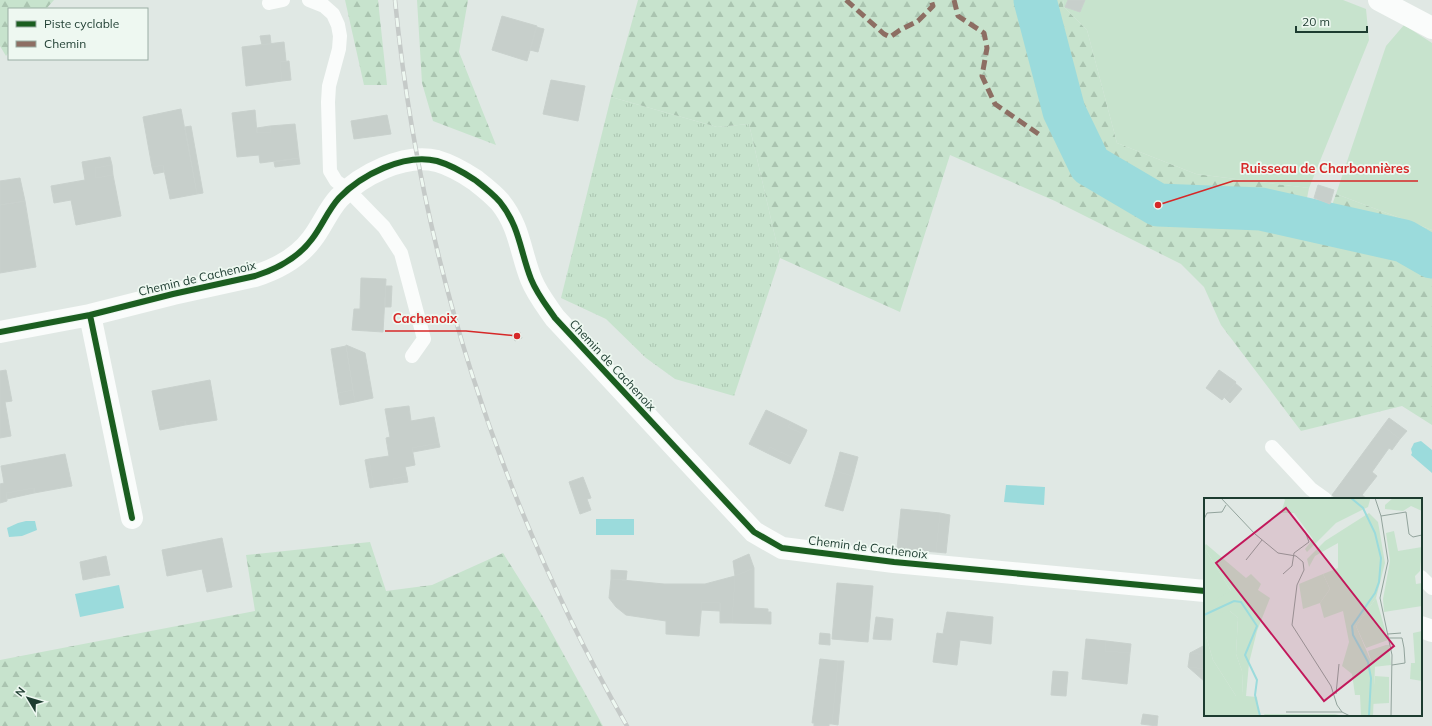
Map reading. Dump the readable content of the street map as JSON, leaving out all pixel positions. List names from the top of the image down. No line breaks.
{"streets":{"street":["Chemin de Cachenoix"]},"places":["Ruisseau de Charbonnières","Cachenoix"],"legend":["Piste cyclable","Chemin"],"scale_bar":"20 m","north":"top left"}
